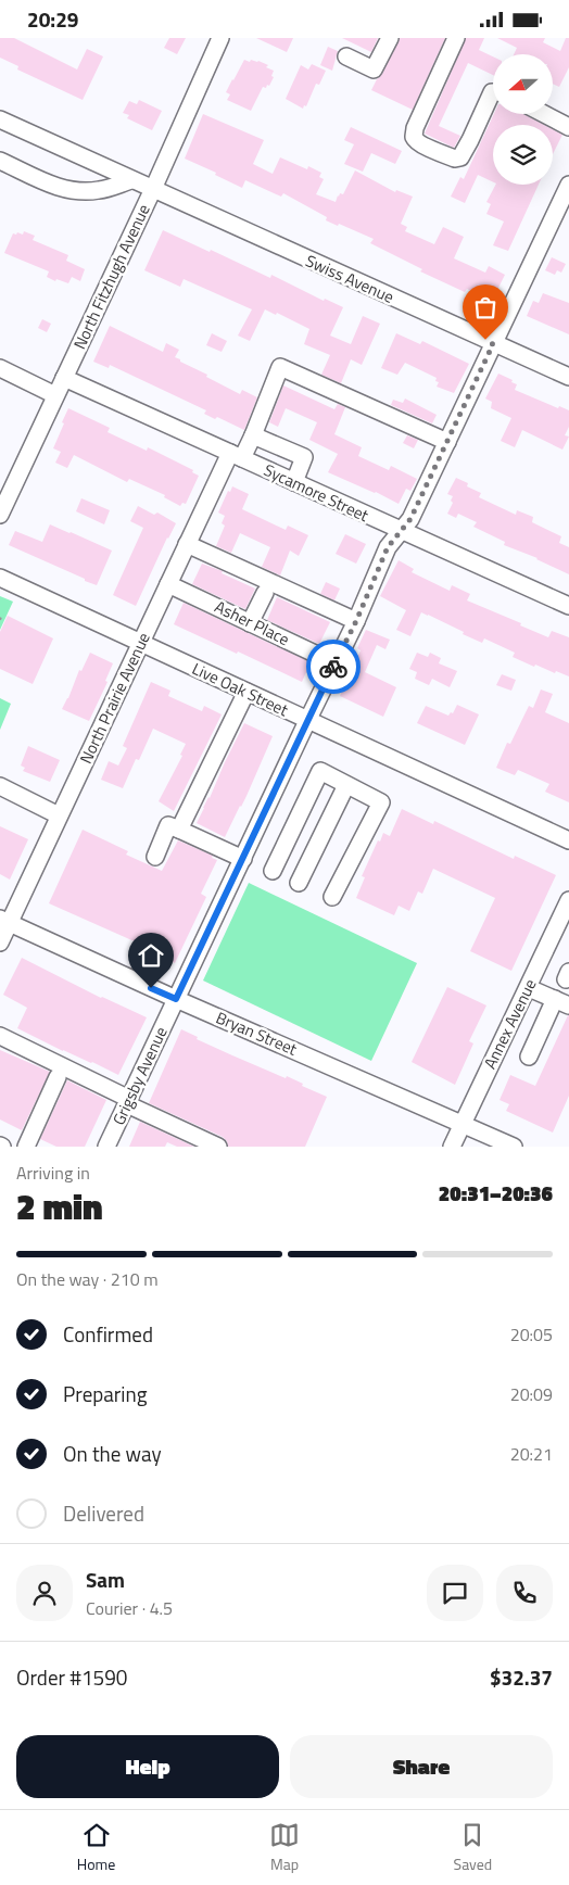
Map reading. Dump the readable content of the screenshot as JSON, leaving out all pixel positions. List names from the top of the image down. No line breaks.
{"streets":{"street":["North Fitzhugh Avenue","Swiss Avenue","Sycamore Street","Asher Place","Live Oak Street","North Prairie Avenue","Annex Avenue","Bryan Street","Grigsby Avenue"]},"crossings":[["North Fitzhugh Avenue","Swiss Avenue"],["North Fitzhugh Avenue","Sycamore Street"],["Swiss Avenue","Grigsby Avenue"],["Sycamore Street","North Prairie Avenue"],["Sycamore Street","Grigsby Avenue"],["Asher Place","North Prairie Avenue"],["Asher Place","Grigsby Avenue"],["Live Oak Street","North Prairie Avenue"],["Live Oak Street","Grigsby Avenue"],["North Prairie Avenue","Bryan Street"],["North Prairie Avenue","Grigsby Avenue"],["Annex Avenue","Bryan Street"],["Bryan Street","Grigsby Avenue"]],"north":"left","page":{"status":"20:29","heading":["2 min","Arriving in","20:31–20:36"],"panel":["Sam","Courier · 4.5","Order #1590","$32.37"],"bar":"On the way · 210 m","list":[["Confirmed","20:05"],["Preparing","20:09"],["On the way","20:21"],"Delivered"],"buttons":["Help","Share"],"tabs":["Home","Map","Saved"]}}
